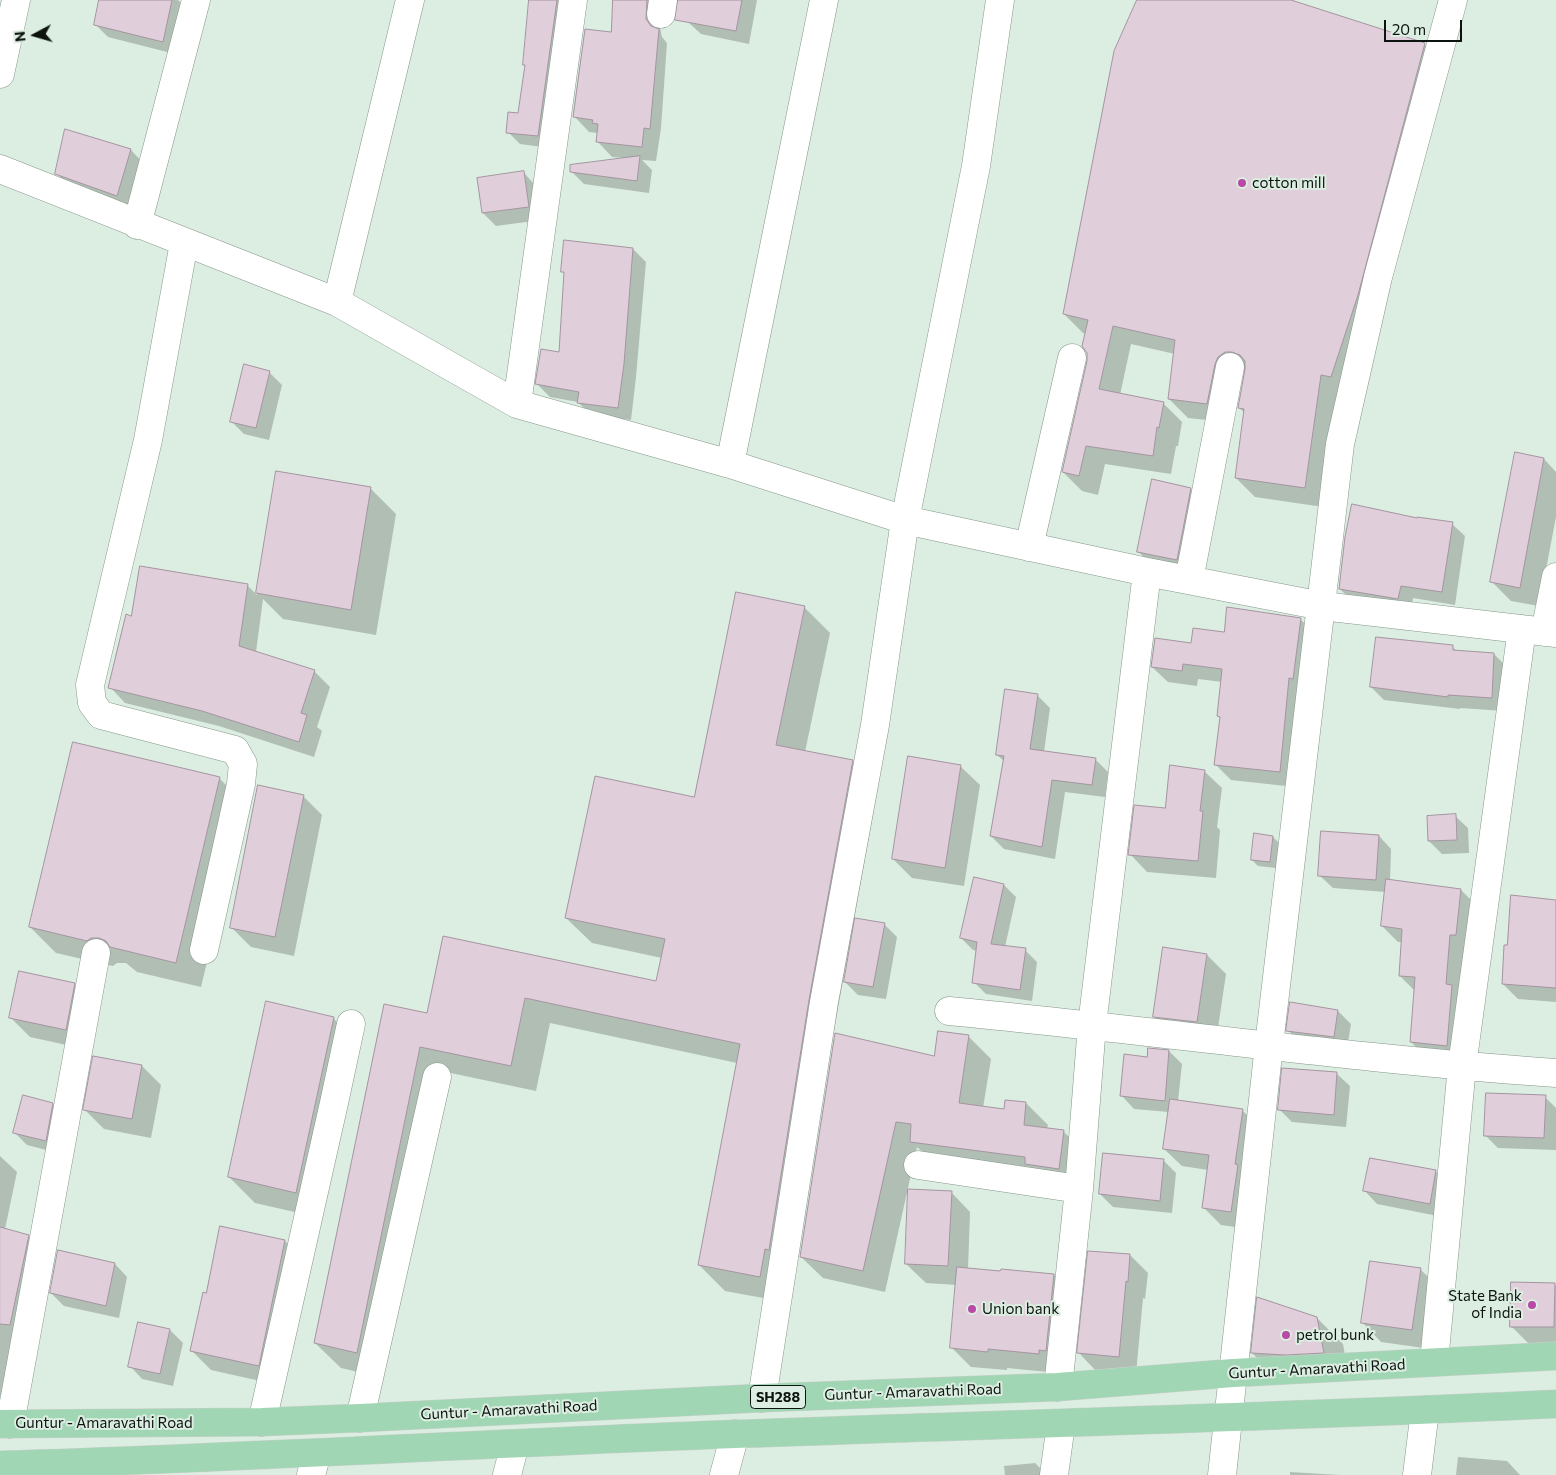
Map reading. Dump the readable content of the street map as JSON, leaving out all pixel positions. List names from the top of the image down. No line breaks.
{"streets":{"main road":["Guntur - Amaravathi Road","SH288"]},"places":["cotton mill","State Bank of India","Union bank","petrol bunk"],"scale_bar":"20 m","north":"left"}
